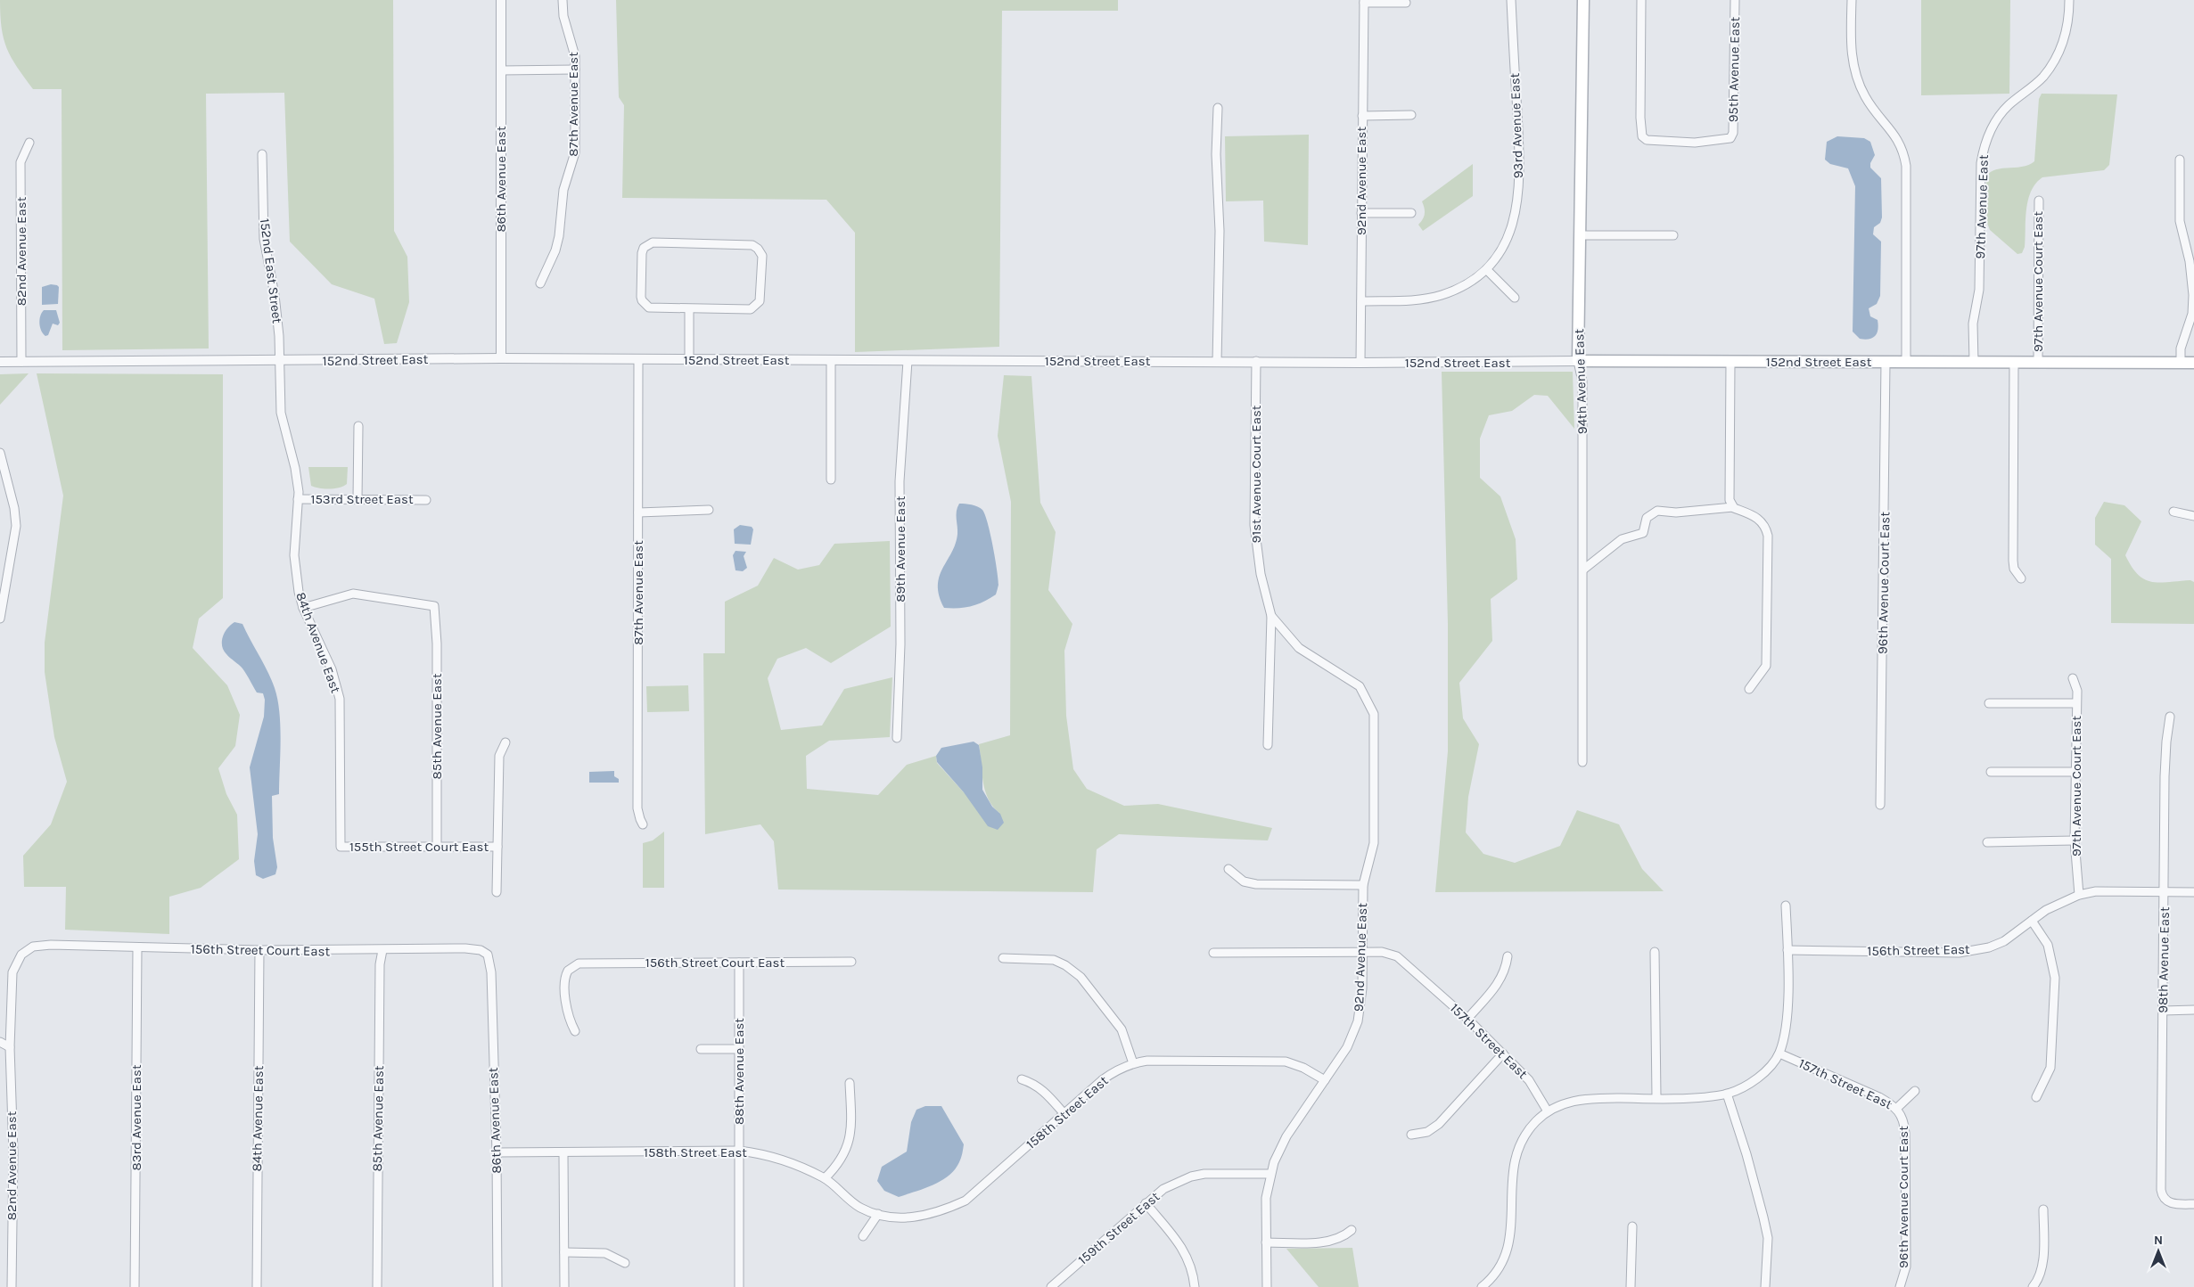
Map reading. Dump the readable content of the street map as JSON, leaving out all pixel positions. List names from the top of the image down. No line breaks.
{"streets":{"main road":["152nd Street East","94th Avenue East"],"street":["95th Avenue East","87th Avenue East","93rd Avenue East","86th Avenue East","92nd Avenue East","97th Avenue East","82nd Avenue East","152nd East Street","97th Avenue Court East","91st Avenue Court East","153rd Street East","89th Avenue East","96th Avenue Court East","84th Avenue East","85th Avenue East","155th Street Court East","156th Street Court East","156th Street East","98th Avenue East","157th Street East","88th Avenue East","158th Street East","83rd Avenue East","159th Street East"]},"crossings":[["87th Avenue East","152nd Street East"],["93rd Avenue East","92nd Avenue East"],["86th Avenue East","152nd Street East"],["86th Avenue East","156th Street Court East"],["86th Avenue East","158th Street East"],["92nd Avenue East","152nd Street East"],["92nd Avenue East","91st Avenue Court East"],["92nd Avenue East","157th Street East"],["92nd Avenue East","158th Street East"],["92nd Avenue East","159th Street East"],["97th Avenue East","152nd Street East"],["82nd Avenue East","152nd Street East"],["82nd Avenue East","156th Street Court East"],["152nd East Street","152nd Street East"],["152nd East Street","84th Avenue East"],["97th Avenue Court East","152nd Street East"],["97th Avenue Court East","156th Street East"],["152nd Street East","94th Avenue East"],["152nd Street East","91st Avenue Court East"],["152nd Street East","89th Avenue East"],["152nd Street East","96th Avenue Court East"],["152nd Street East","84th Avenue East"],["153rd Street East","84th Avenue East"],["96th Avenue Court East","157th Street East"],["84th Avenue East","85th Avenue East"],["84th Avenue East","155th Street Court East"],["84th Avenue East","156th Street Court East"],["85th Avenue East","155th Street Court East"],["85th Avenue East","156th Street Court East"],["156th Street Court East","88th Avenue East"],["156th Street Court East","83rd Avenue East"],["156th Street East","98th Avenue East"],["88th Avenue East","158th Street East"]],"north":"top"}
